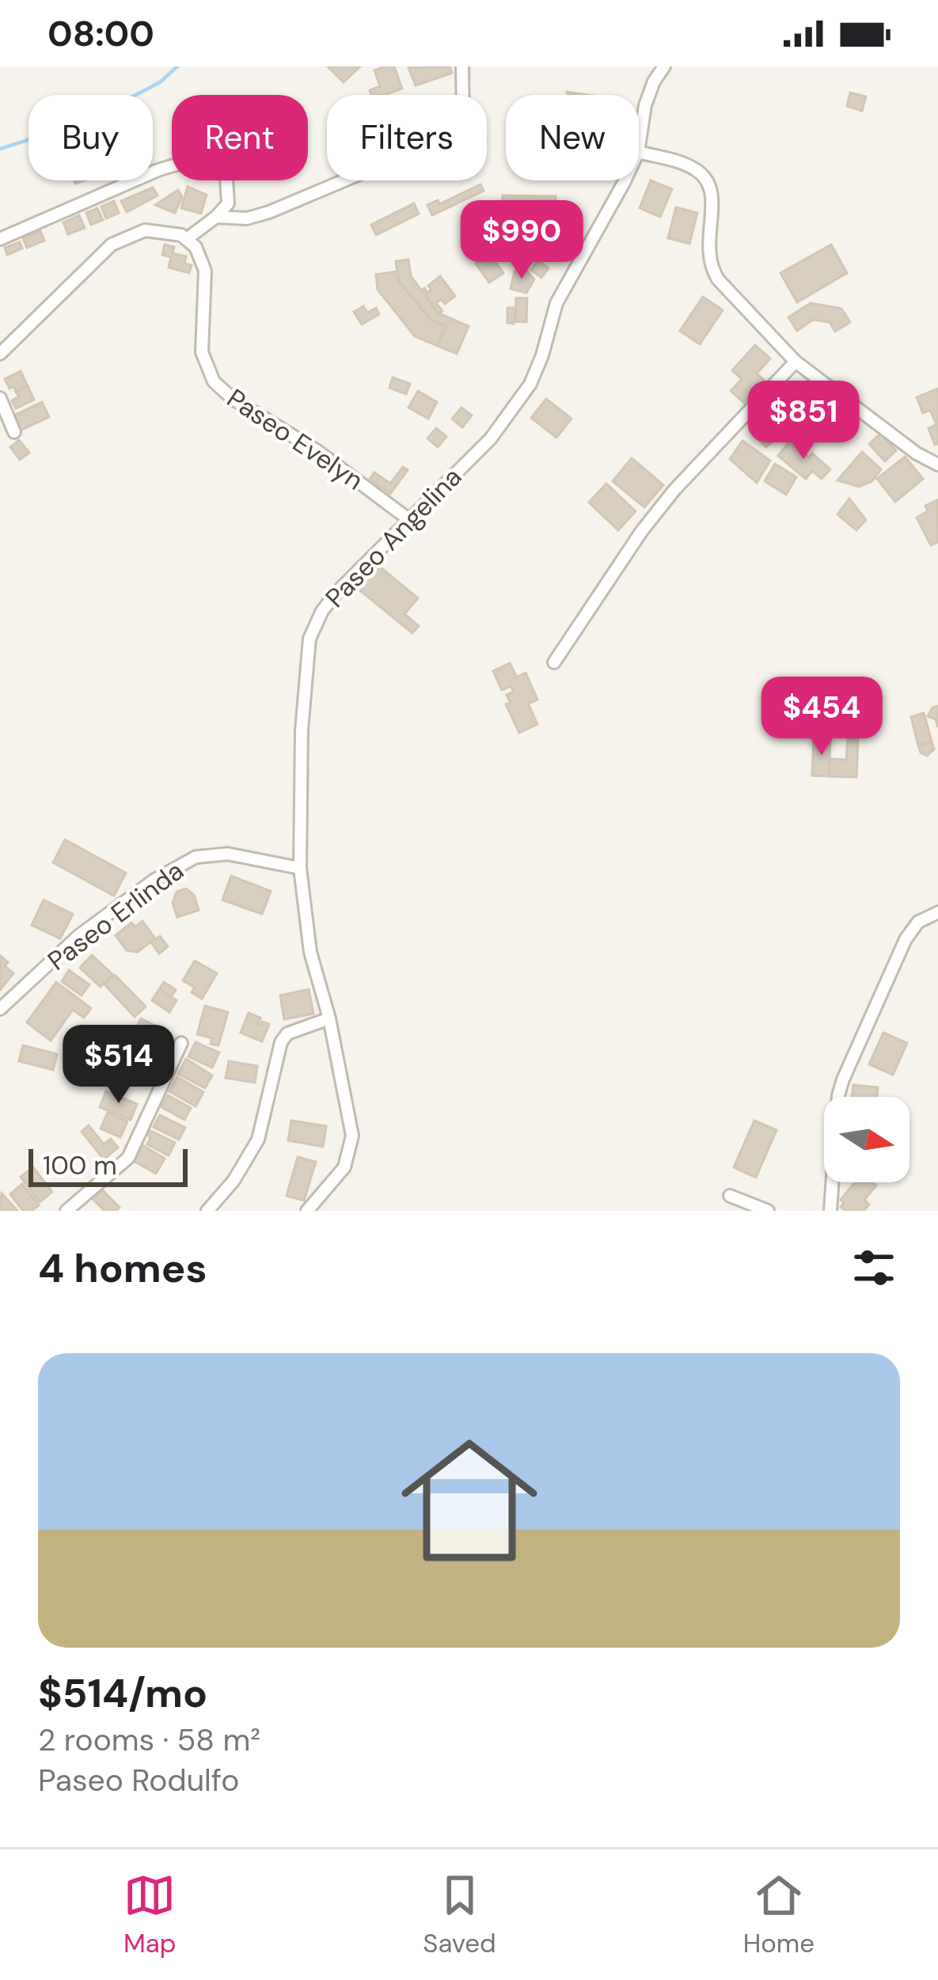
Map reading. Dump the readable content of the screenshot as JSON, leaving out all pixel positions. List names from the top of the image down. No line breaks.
{"streets":{"street":["Paseo Evelyn","Paseo Angelina","Paseo Erlinda"]},"crossings":[["Paseo Evelyn","Paseo Angelina"],["Paseo Angelina","Paseo Erlinda"]],"scale_bar":"100 m","north":"right","page":{"status":"08:00","chip":["Buy","Rent","Filters","New"],"price":["$990","$851","$454","$514"],"scale":"100 m","heading":"4 homes","list":[{"name":"$514/mo","note":"2 rooms · 58 m² · Paseo Rodulfo"}],"tabs":["Map","Saved","Home"]}}
